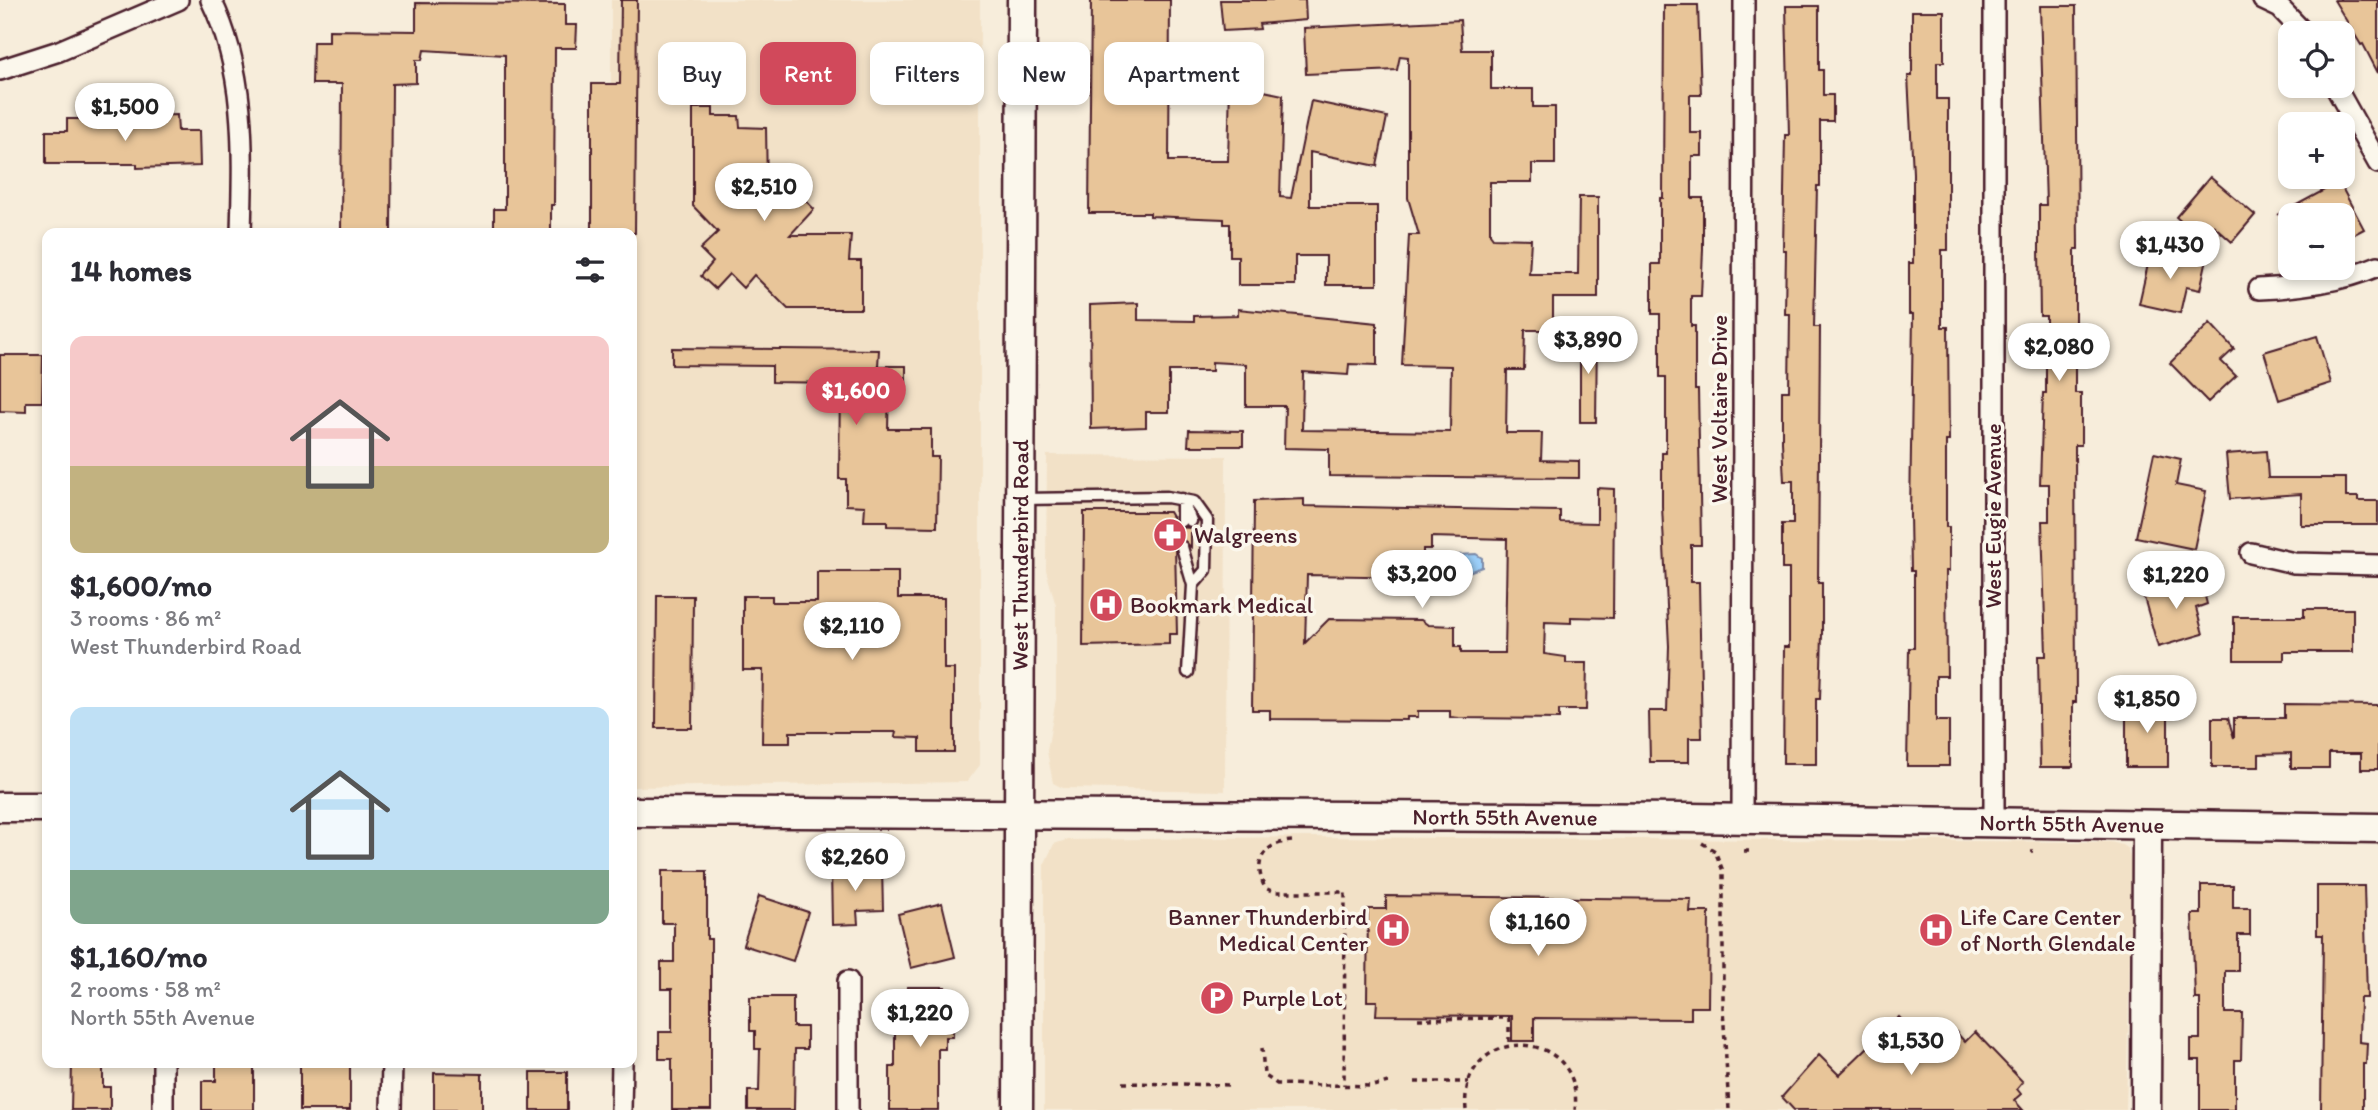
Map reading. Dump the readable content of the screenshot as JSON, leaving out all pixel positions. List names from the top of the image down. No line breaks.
{"streets":{"street":["West Voltaire Drive","West Eugie Avenue","West Thunderbird Road","North 55th Avenue"]},"crossings":[["West Voltaire Drive","North 55th Avenue"],["West Eugie Avenue","North 55th Avenue"],["West Thunderbird Road","North 55th Avenue"]],"places":{"pharmacy":["Walgreens"],"hospital":["Bookmark Medical","Banner Thunderbird Medical Center","Life Care Center of North Glendale"],"parking":["Purple Lot"]},"page":{"map_buttons":["+","−"],"chip":["Buy","Rent","Filters","New","Apartment"],"price":["$1,500","$2,510","$1,430","$3,890","$2,080","$1,600","$3,200","$1,220","$2,110","$1,850","$2,260","$1,160","$1,220","$1,530"],"heading":"14 homes","list":[{"name":"$1,600/mo","note":"3 rooms · 86 m² · West Thunderbird Road"},{"name":"$1,160/mo","note":"2 rooms · 58 m² · North 55th Avenue"}]}}
